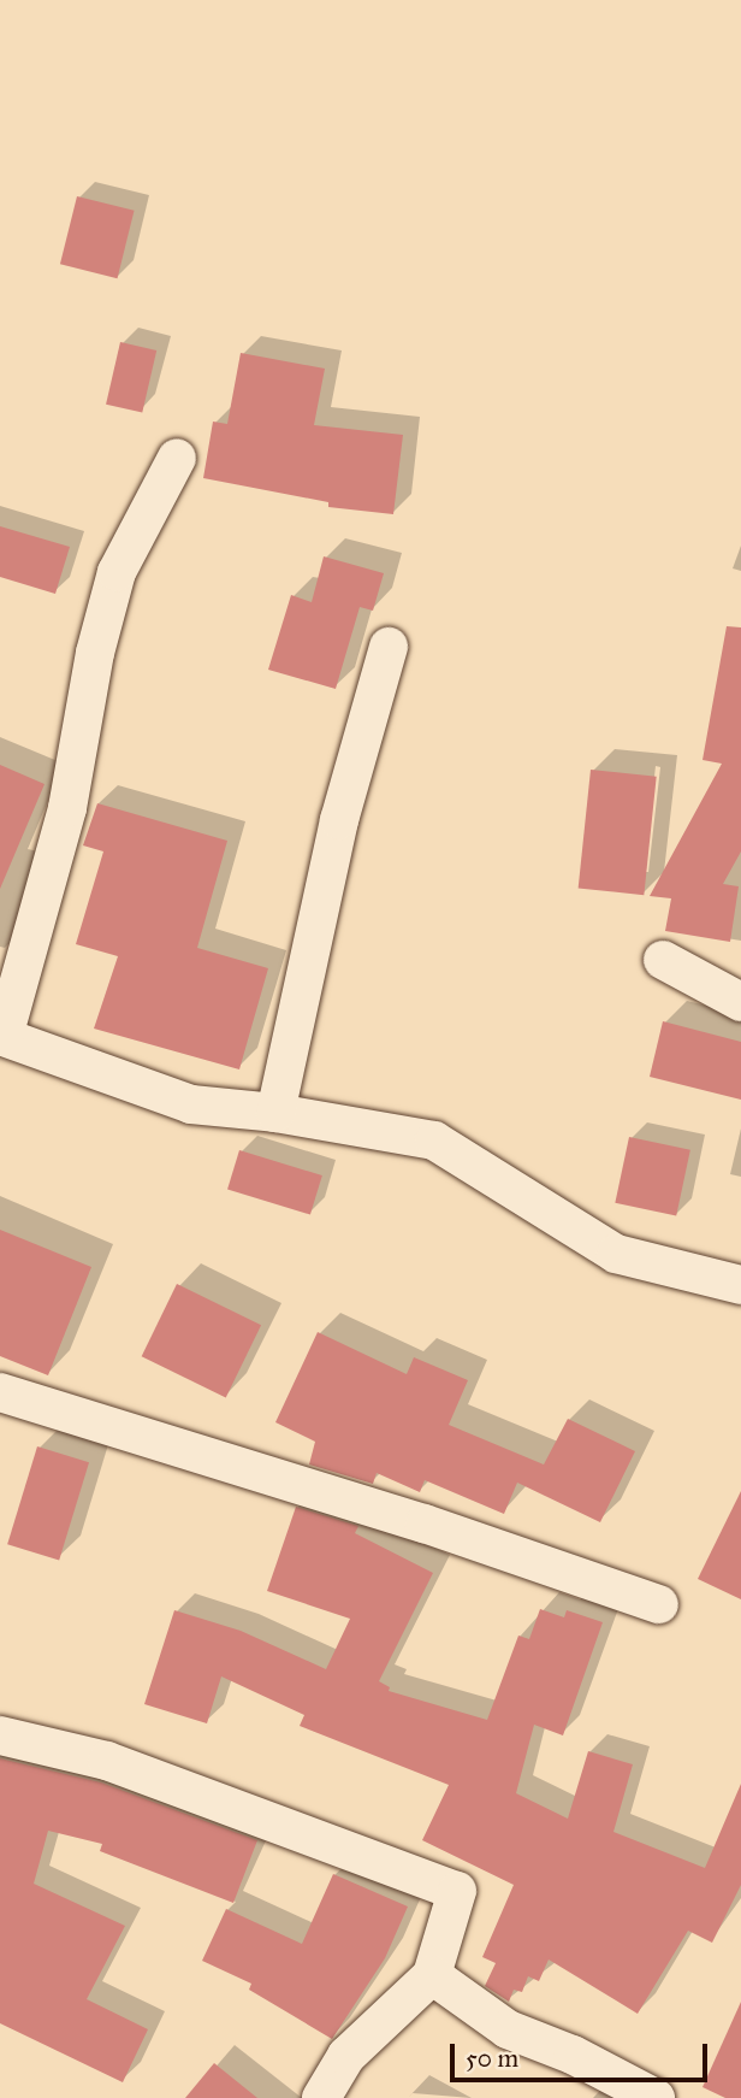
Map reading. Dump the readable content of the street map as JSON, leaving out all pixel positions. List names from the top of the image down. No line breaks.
{"scale_bar":"50 m"}
